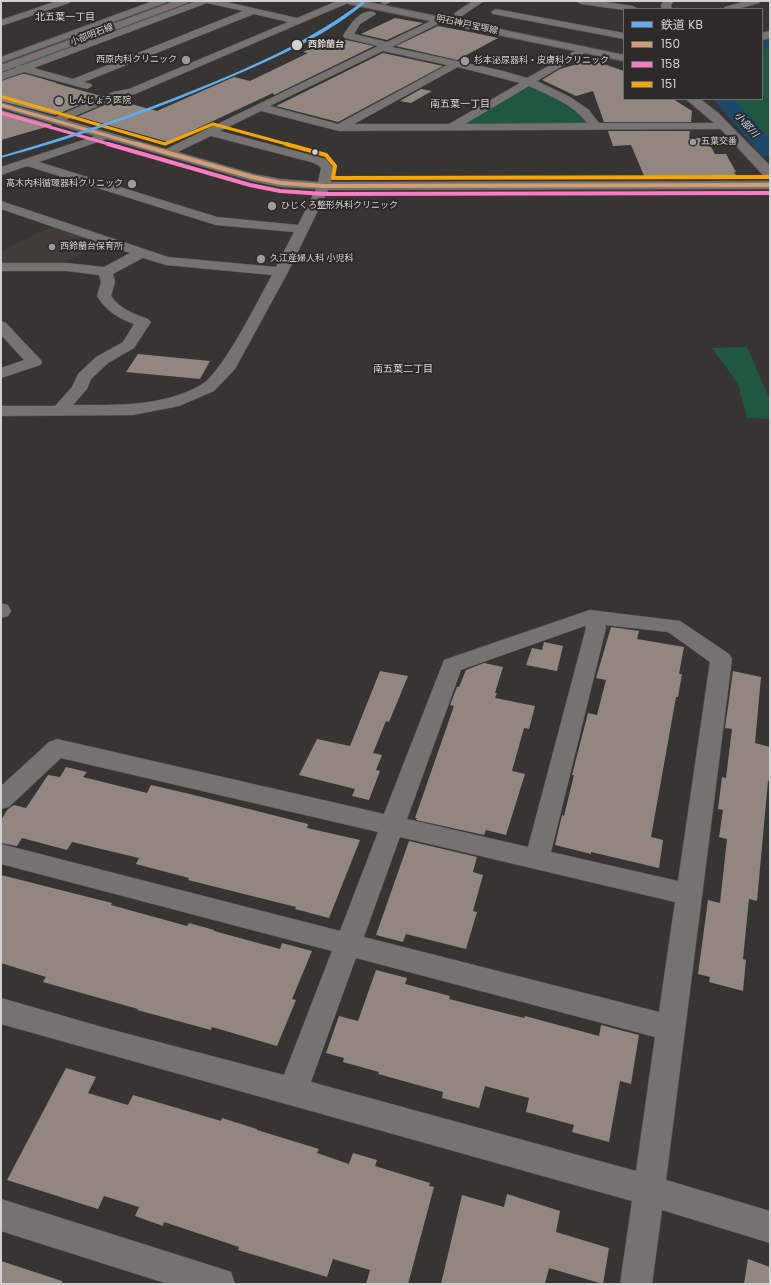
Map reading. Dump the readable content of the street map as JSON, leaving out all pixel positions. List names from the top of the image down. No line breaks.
{"streets":{"main road":["明石神戸宝塚線","小部明石線"]},"districts":["北五葉一丁目","南五葉一丁目","南五葉二丁目"],"water":["小部川"],"places":["西鈴蘭台","西原内科クリニック","杉本泌尿器科・皮膚科クリニック","しんじょう医院","五葉交番","高木内科循環器科クリニック","ひじくろ整形外科クリニック","西鈴蘭台保育所","久江産婦人科 小児科"],"lines":["rail line KB","transit line 151","transit line 150","transit line 158"],"legend":["鉄道 KB","150","158","151"]}
